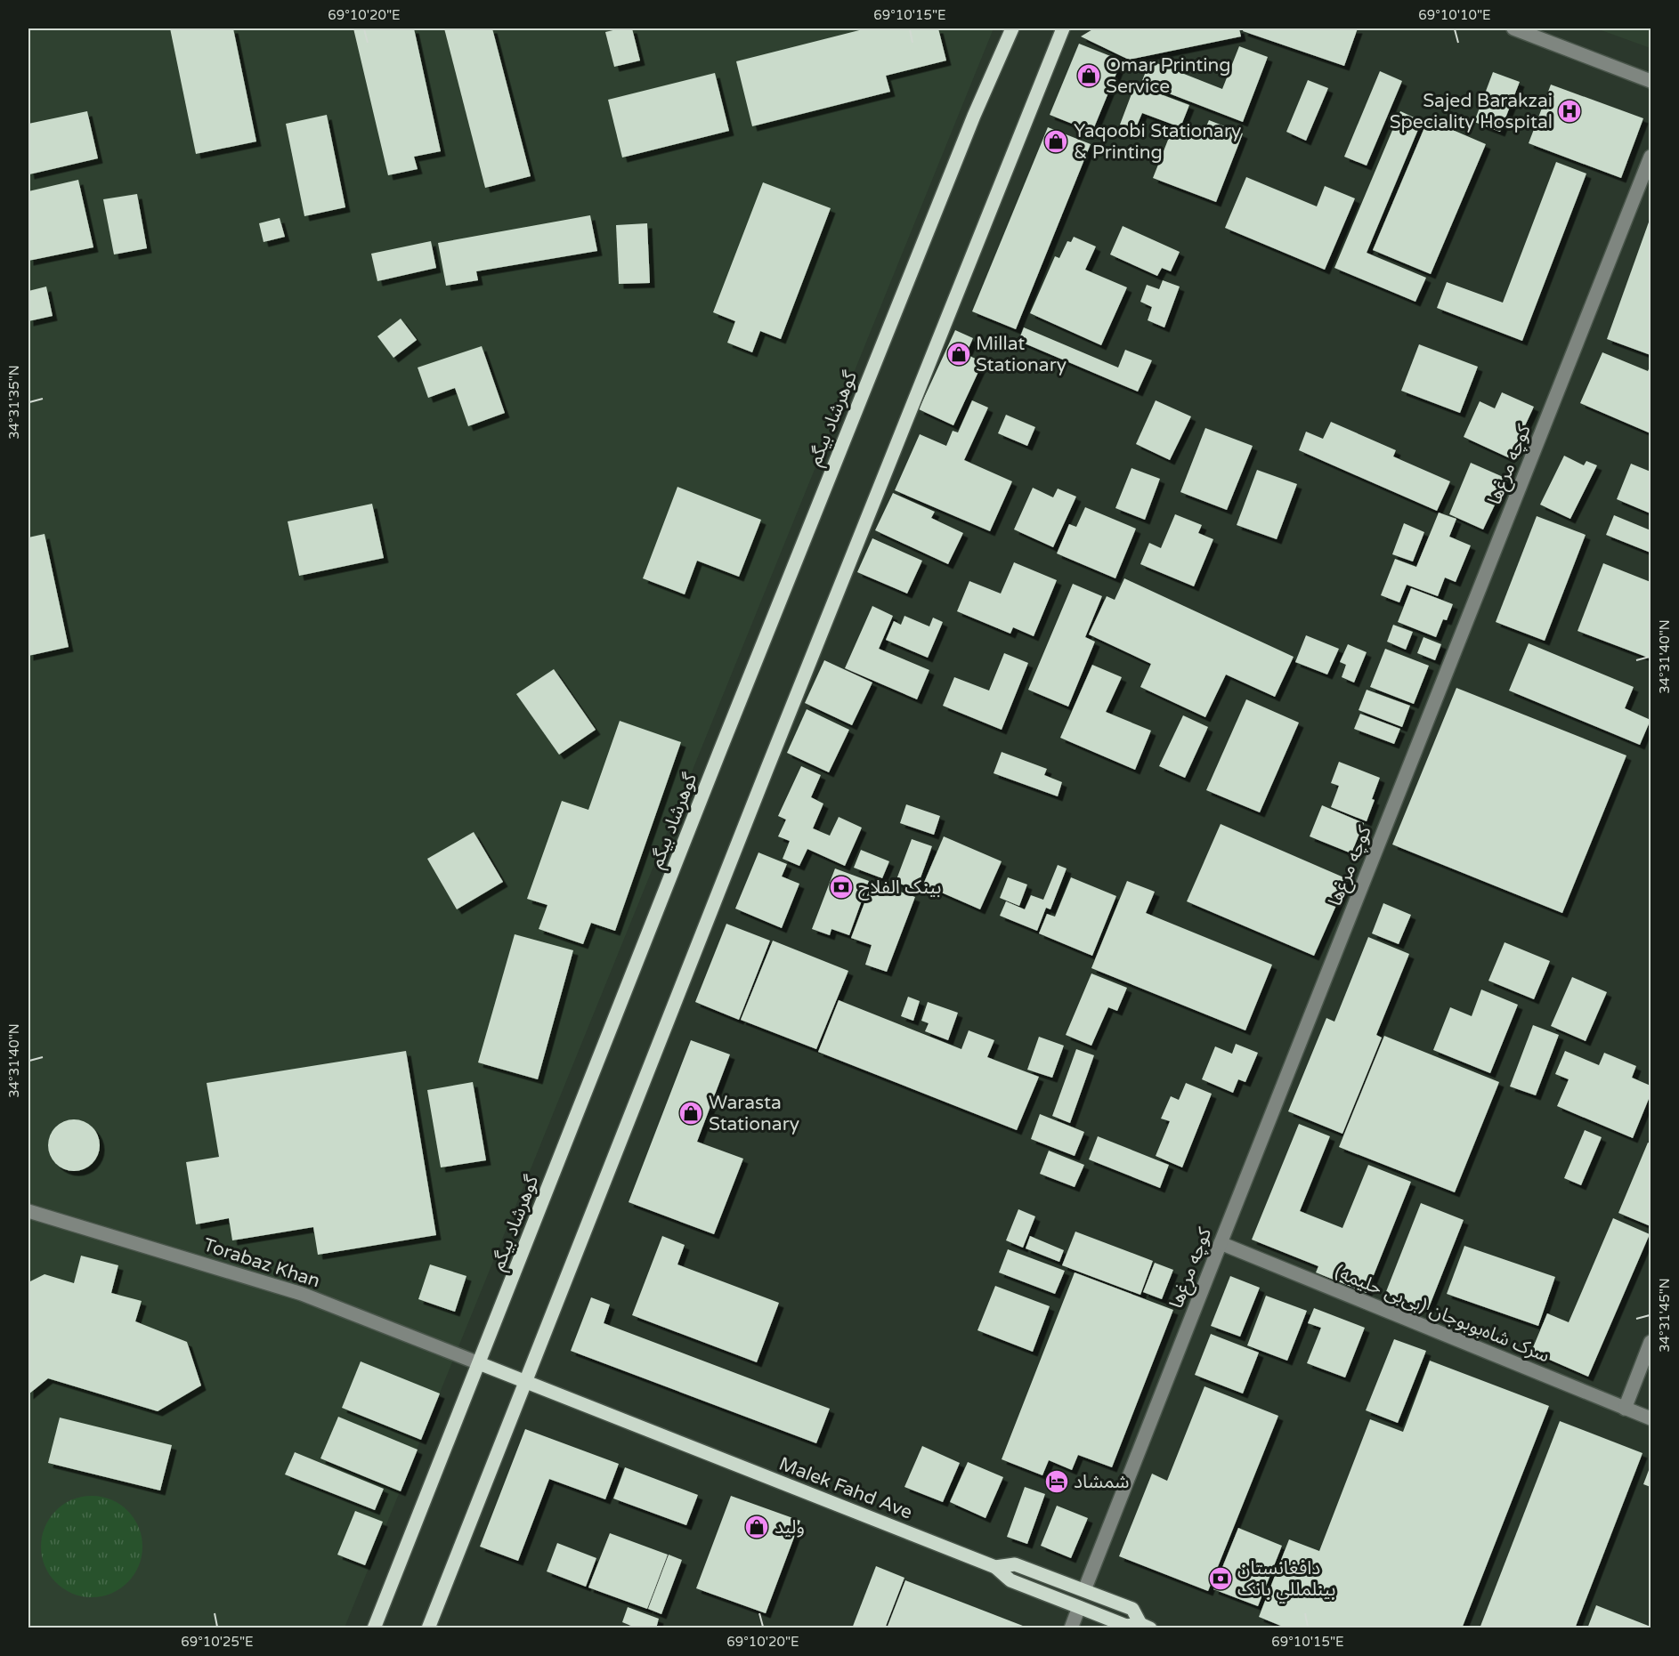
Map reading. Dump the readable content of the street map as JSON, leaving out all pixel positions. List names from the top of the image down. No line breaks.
{"streets":{"main road":["گوهرشاد بیگم","Malek Fahd Ave"],"street":["کوچه مرغ‌ها","Torabaz Khan","سرک شاه‌بوبوجان (بی‌بی حلیمه)"]},"crossings":[["گوهرشاد بیگم","Torabaz Khan"],["گوهرشاد بیگم","Malek Fahd Ave"],["کوچه مرغ‌ها","سرک شاه‌بوبوجان (بی‌بی حلیمه)"],["Torabaz Khan","Malek Fahd Ave"]],"places":{"shop":["Omar Printing Service","Yaqoobi Stationary & Printing","Millat Stationary","Warasta Stationary","ولید"],"hospital":["Sajed Barakzai Speciality Hospital"],"bank":["بینک الفلاح","دافغانستان بینلمللي بانک"],"hotel":["شمشاد"]},"coordinates":["69°10'20\"E","69°10'15\"E","69°10'10\"E","34°31'35\"N","34°31'40\"N","34°31'45\"N","69°10'25\"E"]}
